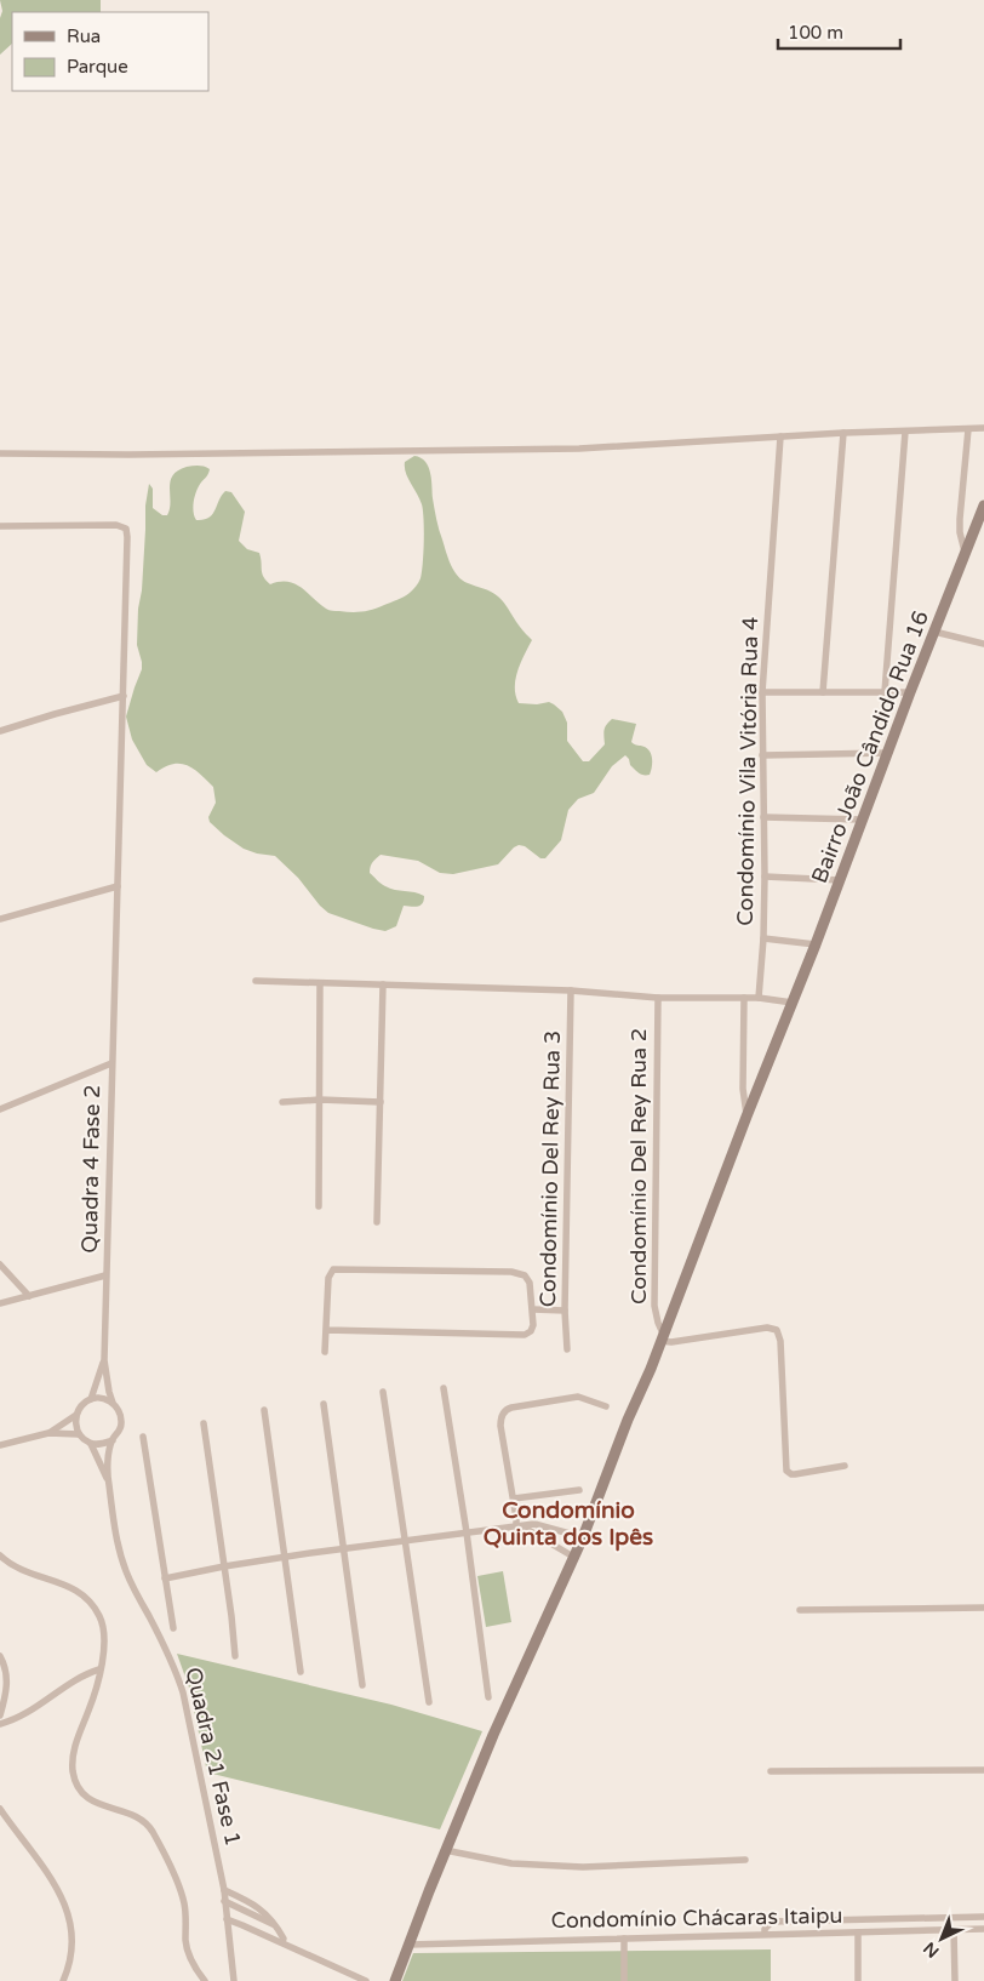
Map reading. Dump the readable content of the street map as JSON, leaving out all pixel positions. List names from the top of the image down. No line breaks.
{"streets":{"street":["Bairro João Cândido Rua 16","Condomínio Vila Vitória Rua 4","Condomínio Del Rey Rua 2","Quadra 4 Fase 2","Condomínio Del Rey Rua 3","Quadra 21 Fase 1","Condomínio Chácaras Itaipu"]},"crossings":[["Bairro João Cândido Rua 16","Condomínio Del Rey Rua 2"],["Bairro João Cândido Rua 16","Condomínio Chácaras Itaipu"]],"districts":["Condomínio Quinta dos Ipês"],"legend":["Rua","Parque"],"scale_bar":"100 m","north":"bottom left"}
